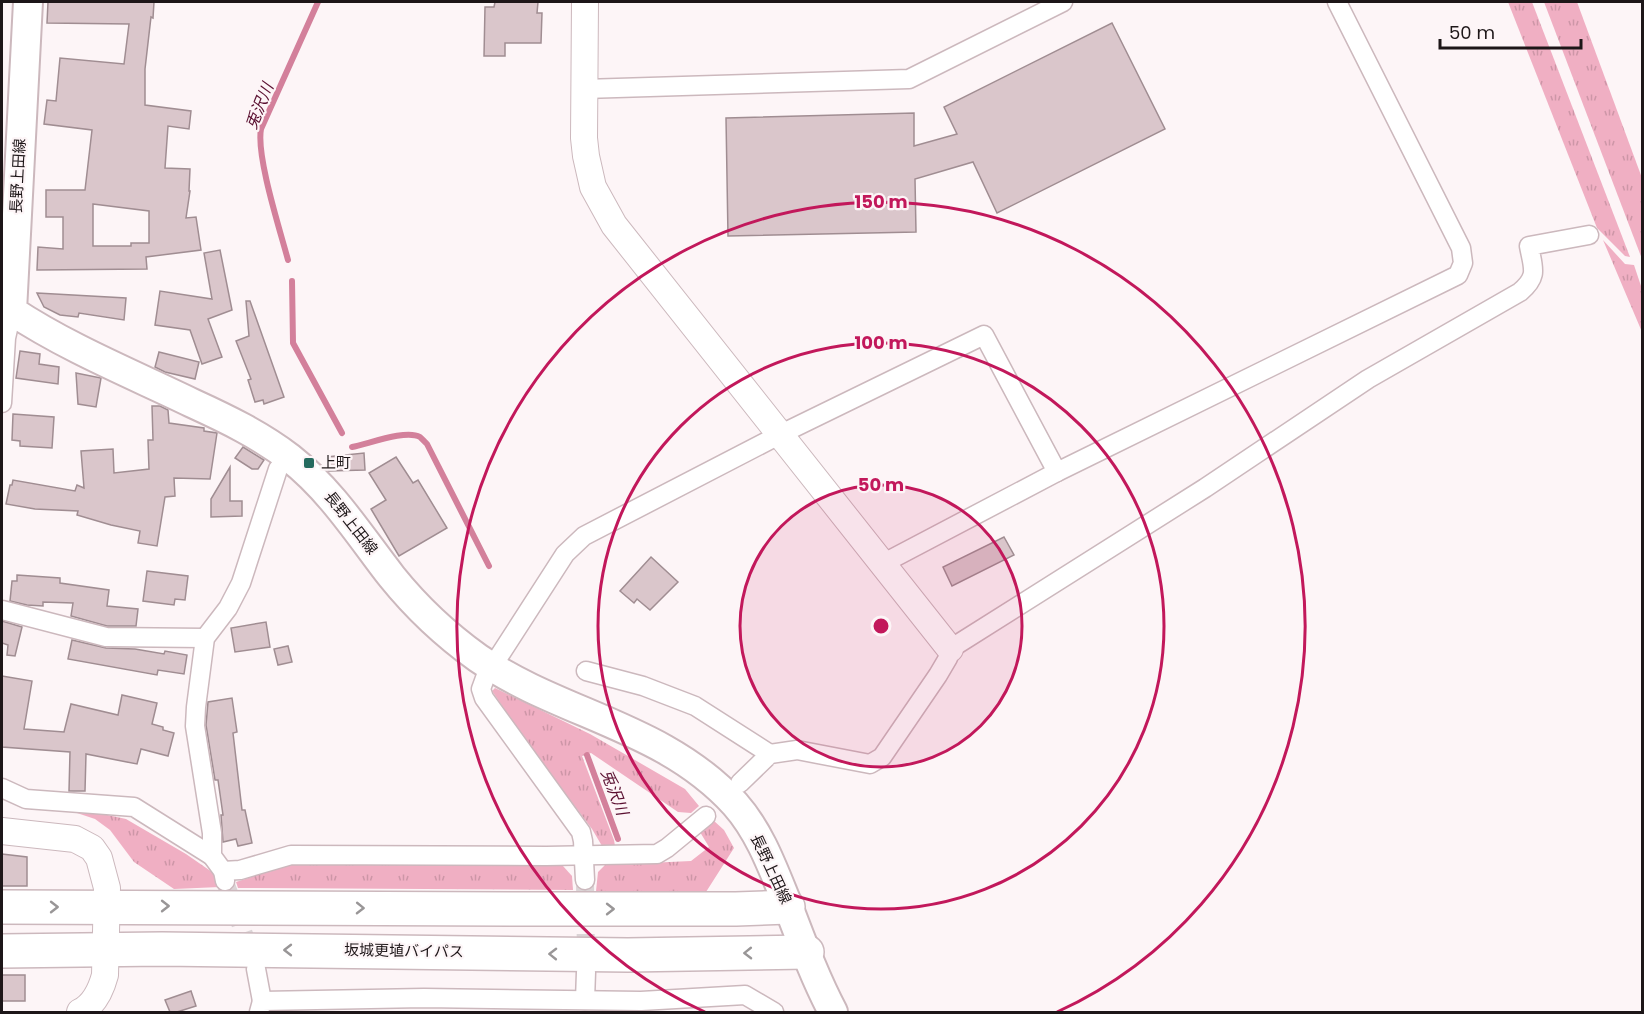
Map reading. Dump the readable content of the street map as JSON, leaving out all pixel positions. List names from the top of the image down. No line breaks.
{"streets":{"highway":["坂城更埴バイパス"],"main road":["長野上田線"]},"crossings":[["長野上田線","坂城更埴バイパス"]],"water":["兎沢川"],"places":{"transit":["上町"]},"scale_bar":"50 m","rings":["150 m","100 m","50 m"]}
